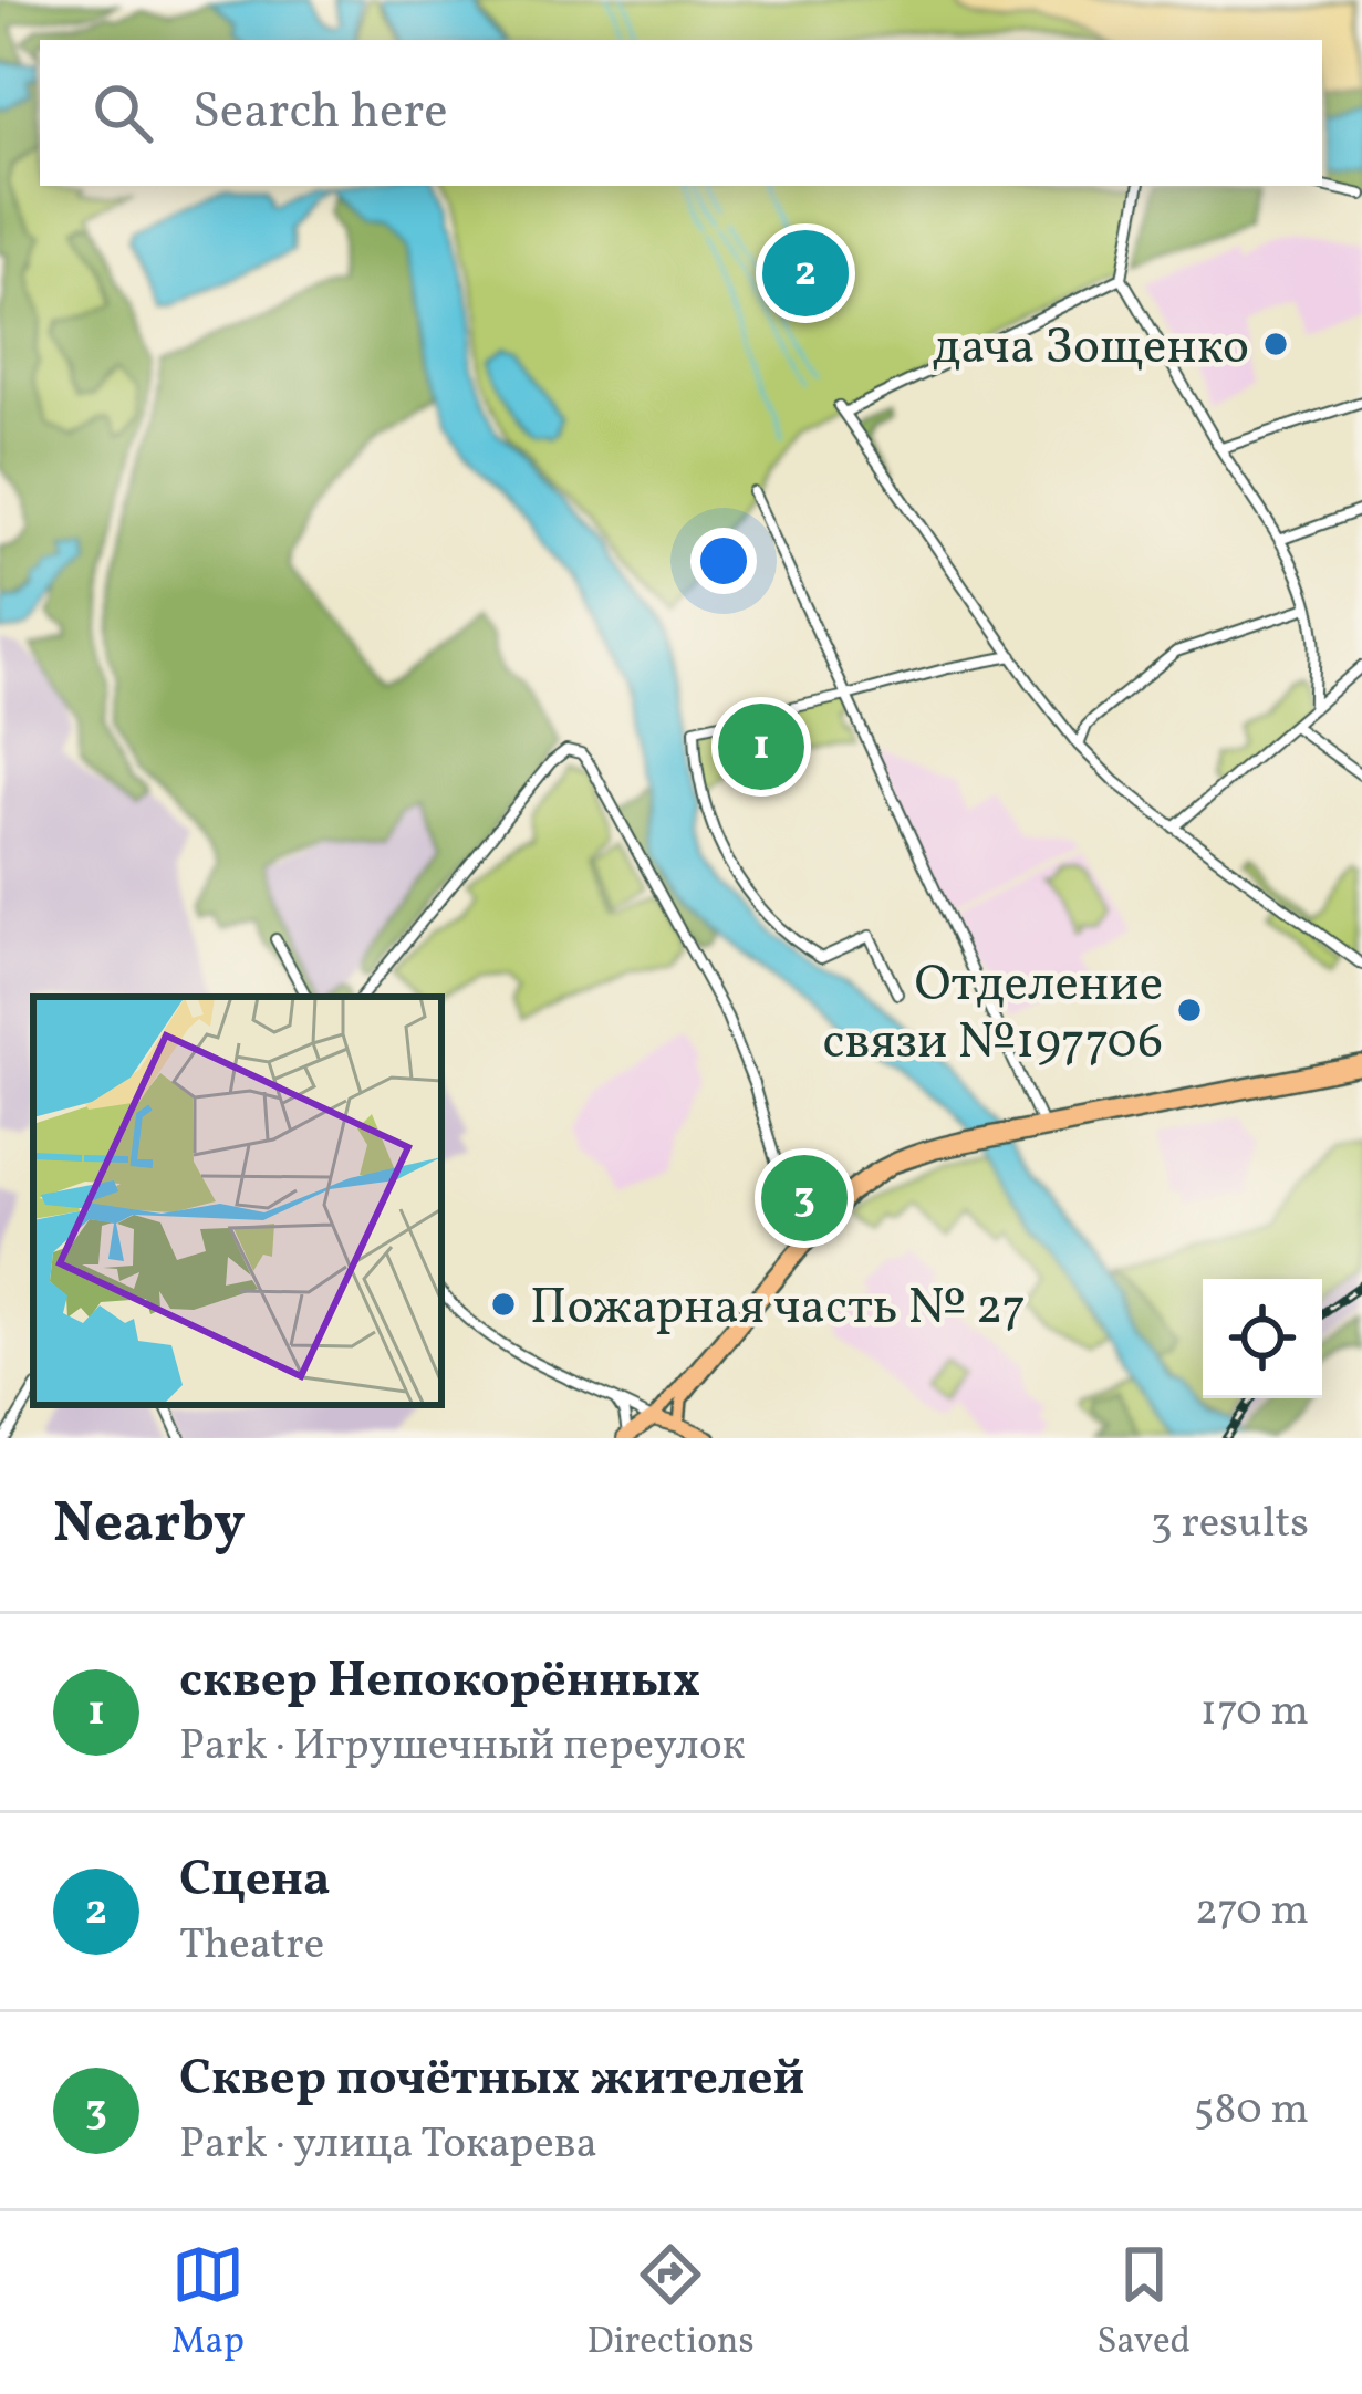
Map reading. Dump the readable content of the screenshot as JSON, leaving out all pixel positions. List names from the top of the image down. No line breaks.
{"places":["дача Зощенко","Отделение связи №197706","Пожарная часть № 27"],"page":{"search":"Search here","pins":["2","1","3"],"heading":["Nearby","3 results"],"list":[{"mark":"1","name":"сквер Непокорённых","note":"Park · Игрушечный переулок","value":"170 m"},{"mark":"2","name":"Сцена","note":"Theatre","value":"270 m"},{"mark":"3","name":"Сквер почётных жителей","note":"Park · улица Токарева","value":"580 m"}],"nav":["Map","Directions","Saved"]}}
